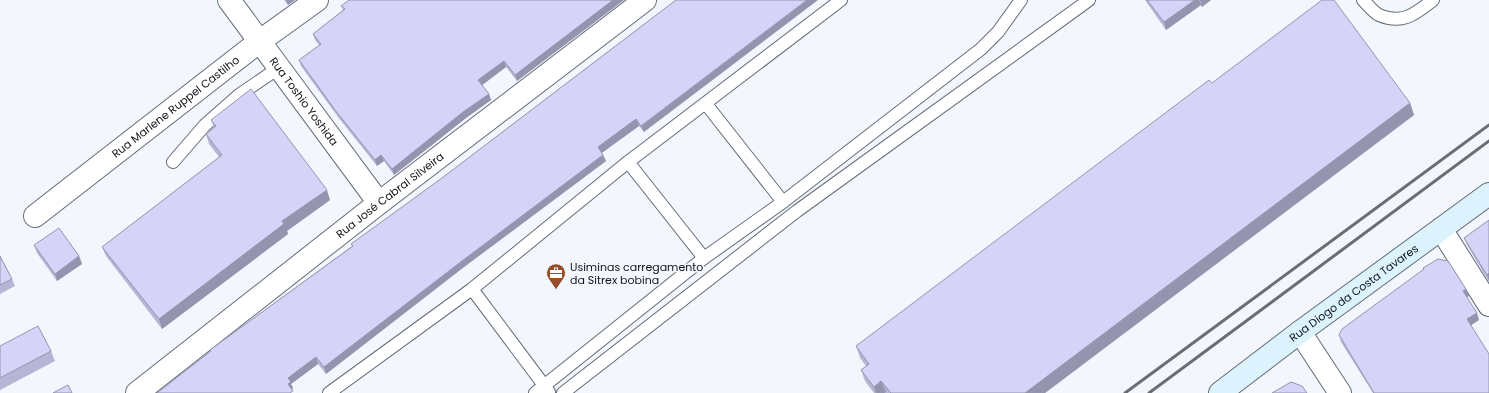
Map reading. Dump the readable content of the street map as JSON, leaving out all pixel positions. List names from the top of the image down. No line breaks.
{"streets":{"street":["Rua Toshio Yoshida","Rua Marlene Ruppel Castilho","Rua José Cabral Silveira","Rua Diogo da Costa Tavares"]},"crossings":[["Rua Toshio Yoshida","Rua Marlene Ruppel Castilho"],["Rua Toshio Yoshida","Rua José Cabral Silveira"]],"places":{"office":["Usiminas carregamento da Sitrex bobina"]}}
